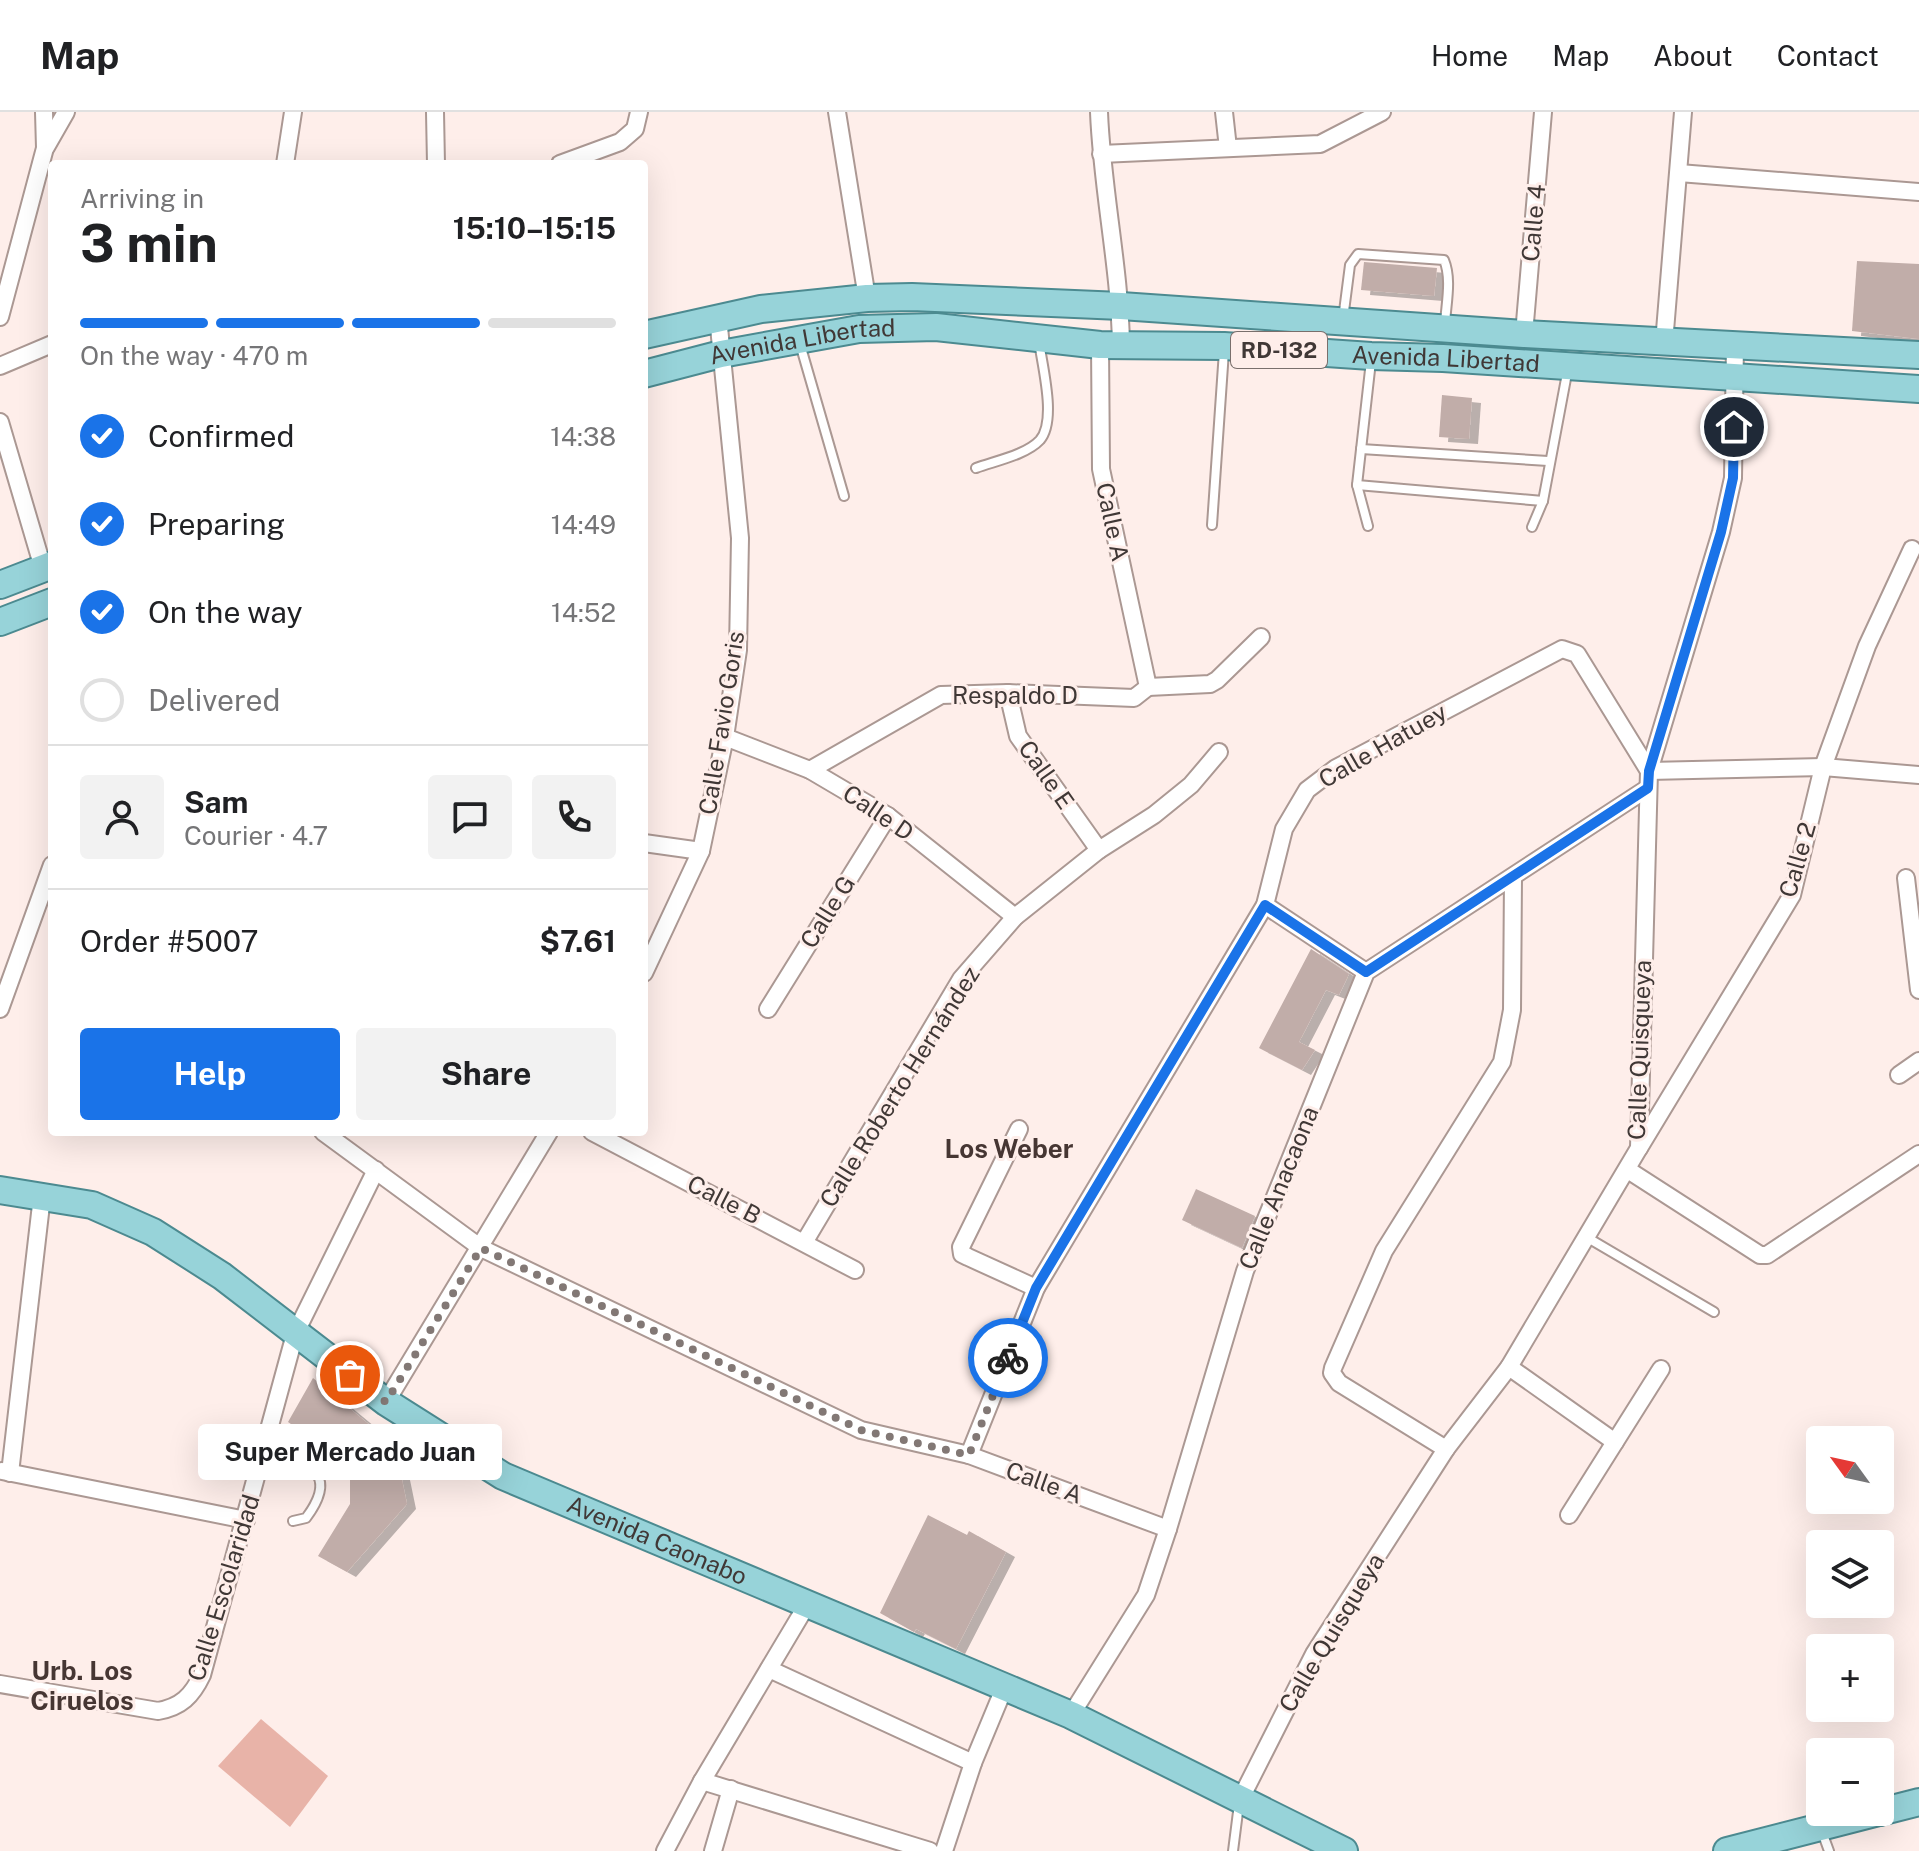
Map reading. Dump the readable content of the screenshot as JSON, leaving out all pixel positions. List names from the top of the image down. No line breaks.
{"streets":{"main road":["Avenida Libertad","RD-132","Avenida Caonabo"],"street":["Calle 4","Calle A","Respaldo D","Calle Favio Goris","Calle Hatuey","Calle E","Calle D","Calle 2","Calle G","Calle Quisqueya","Calle Roberto Hernández","Calle Anacaona","Calle B","Calle Escolaridad"]},"crossings":[["Calle 4","Avenida Libertad"],["Avenida Libertad","Calle A"],["Avenida Libertad","Calle Favio Goris"],["Avenida Libertad","Calle Quisqueya"],["Calle A","Respaldo D"],["Calle A","Calle Hatuey"],["Calle A","Calle Anacaona"],["Calle A","Calle Escolaridad"],["Respaldo D","Calle E"],["Respaldo D","Calle D"],["Calle Favio Goris","Calle D"],["Calle Hatuey","Calle Quisqueya"],["Calle E","Calle Roberto Hernández"],["Calle D","Calle G"],["Calle D","Calle Roberto Hernández"],["Calle 2","Calle Quisqueya"],["Calle Quisqueya","Avenida Caonabo"],["Calle Roberto Hernández","Calle B"],["Calle Anacaona","Avenida Caonabo"],["Avenida Caonabo","Calle Escolaridad"]],"districts":["Los Weber","Urb. Los Ciruelos"],"places":["Super Mercado Juan"],"north":"top left","page":{"header":"Map","nav":["Home","Map","About","Contact"],"heading":["3 min","Arriving in","15:10–15:15"],"panel":["Sam","Courier · 4.7","Order #5007","$7.61"],"bar":"On the way · 470 m","list":[["Confirmed","14:38"],["Preparing","14:49"],["On the way","14:52"],"Delivered"],"buttons":["Help","Share"],"bubble":"Super Mercado Juan","map_buttons":["+","−"]}}
